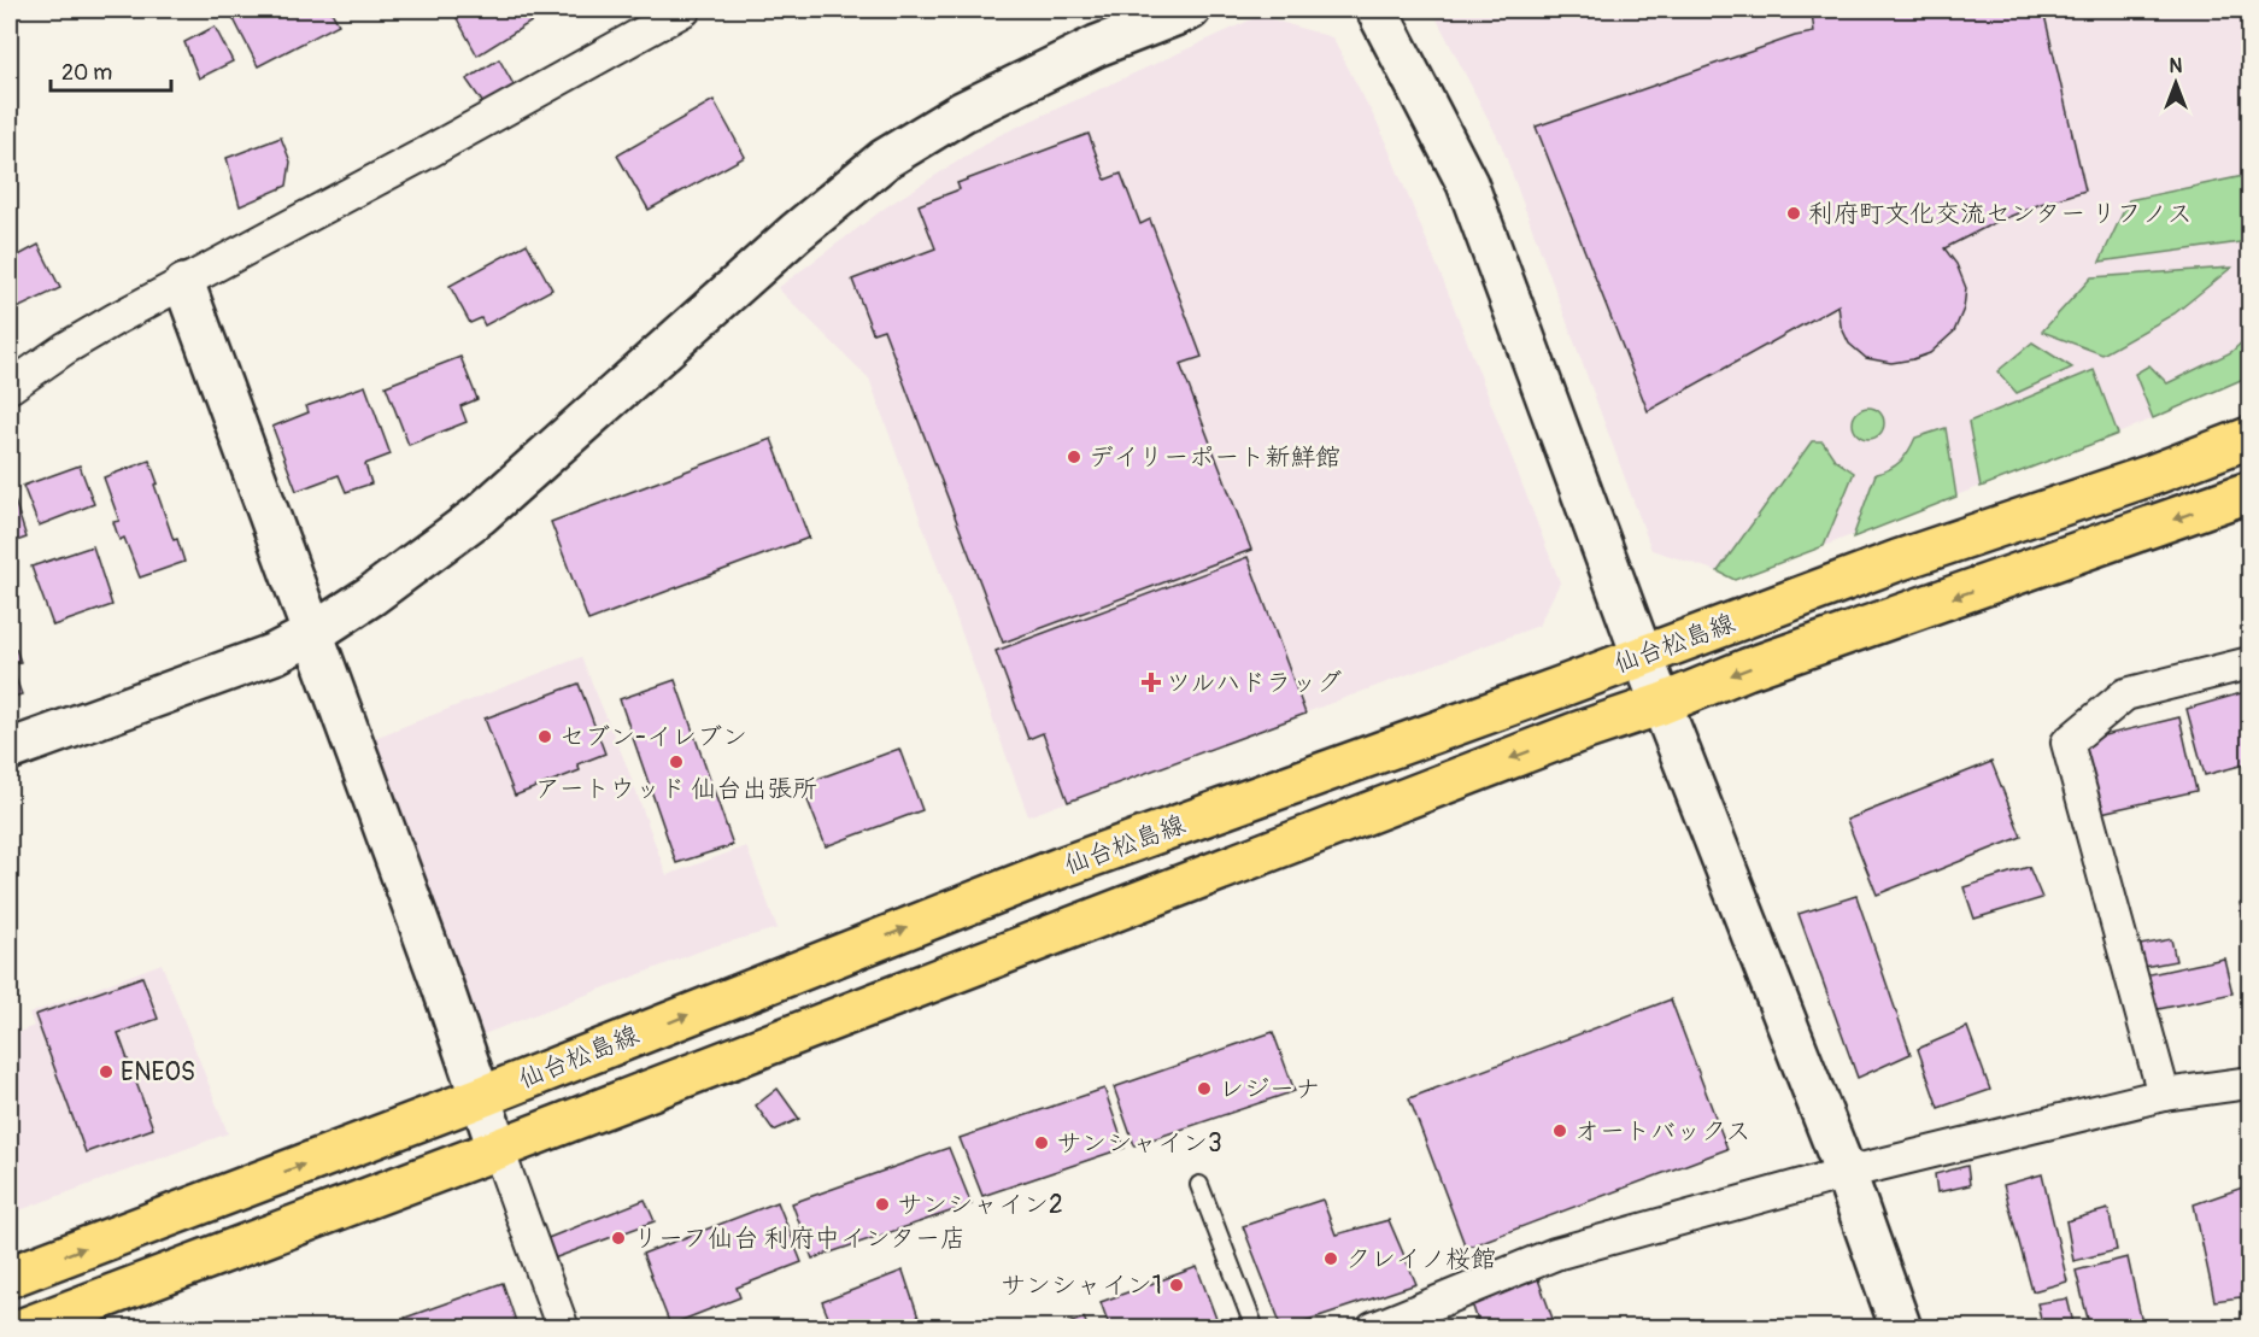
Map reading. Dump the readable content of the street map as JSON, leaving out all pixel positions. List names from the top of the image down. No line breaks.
{"streets":{"main road":["仙台松島線"]},"places":{"other":["利府町文化交流センター リフノス","デイリーポート新鮮館","セブン-イレブン","アートウッド 仙台出張所","ENEOS","レジーナ","オートバックス","サンシャイン3","サンシャイン2","リーフ仙台 利府中インター店","クレイノ桜館","サンシャイン1"],"health":["ツルハドラッグ"]},"scale_bar":"20 m","north":"top"}
